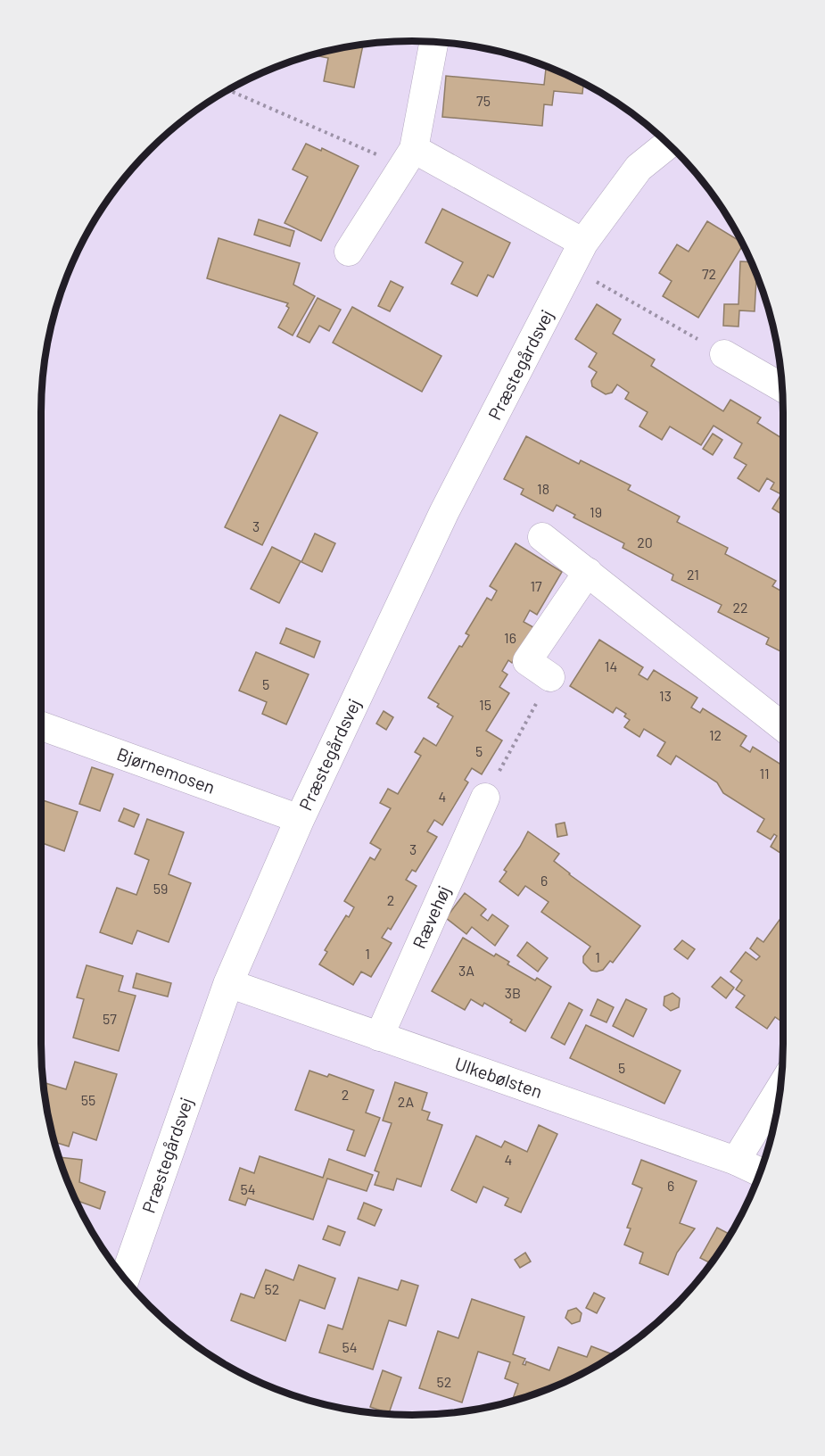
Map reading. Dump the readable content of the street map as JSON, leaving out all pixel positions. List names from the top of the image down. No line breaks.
{"streets":{"street":["Præstegårdsvej","Bjørnemosen","Rævehøj","Ulkebølsten"]},"crossings":[["Præstegårdsvej","Bjørnemosen"],["Præstegårdsvej","Ulkebølsten"],["Rævehøj","Ulkebølsten"]],"house_numbers":["75","72","18","19","3","20","21","17","22","16","14","5","13","15","12","5","11","4","3","6","59","2","1","1","3A","3B","57","5","2","55","2A","4","6","54","52","54","52"]}
